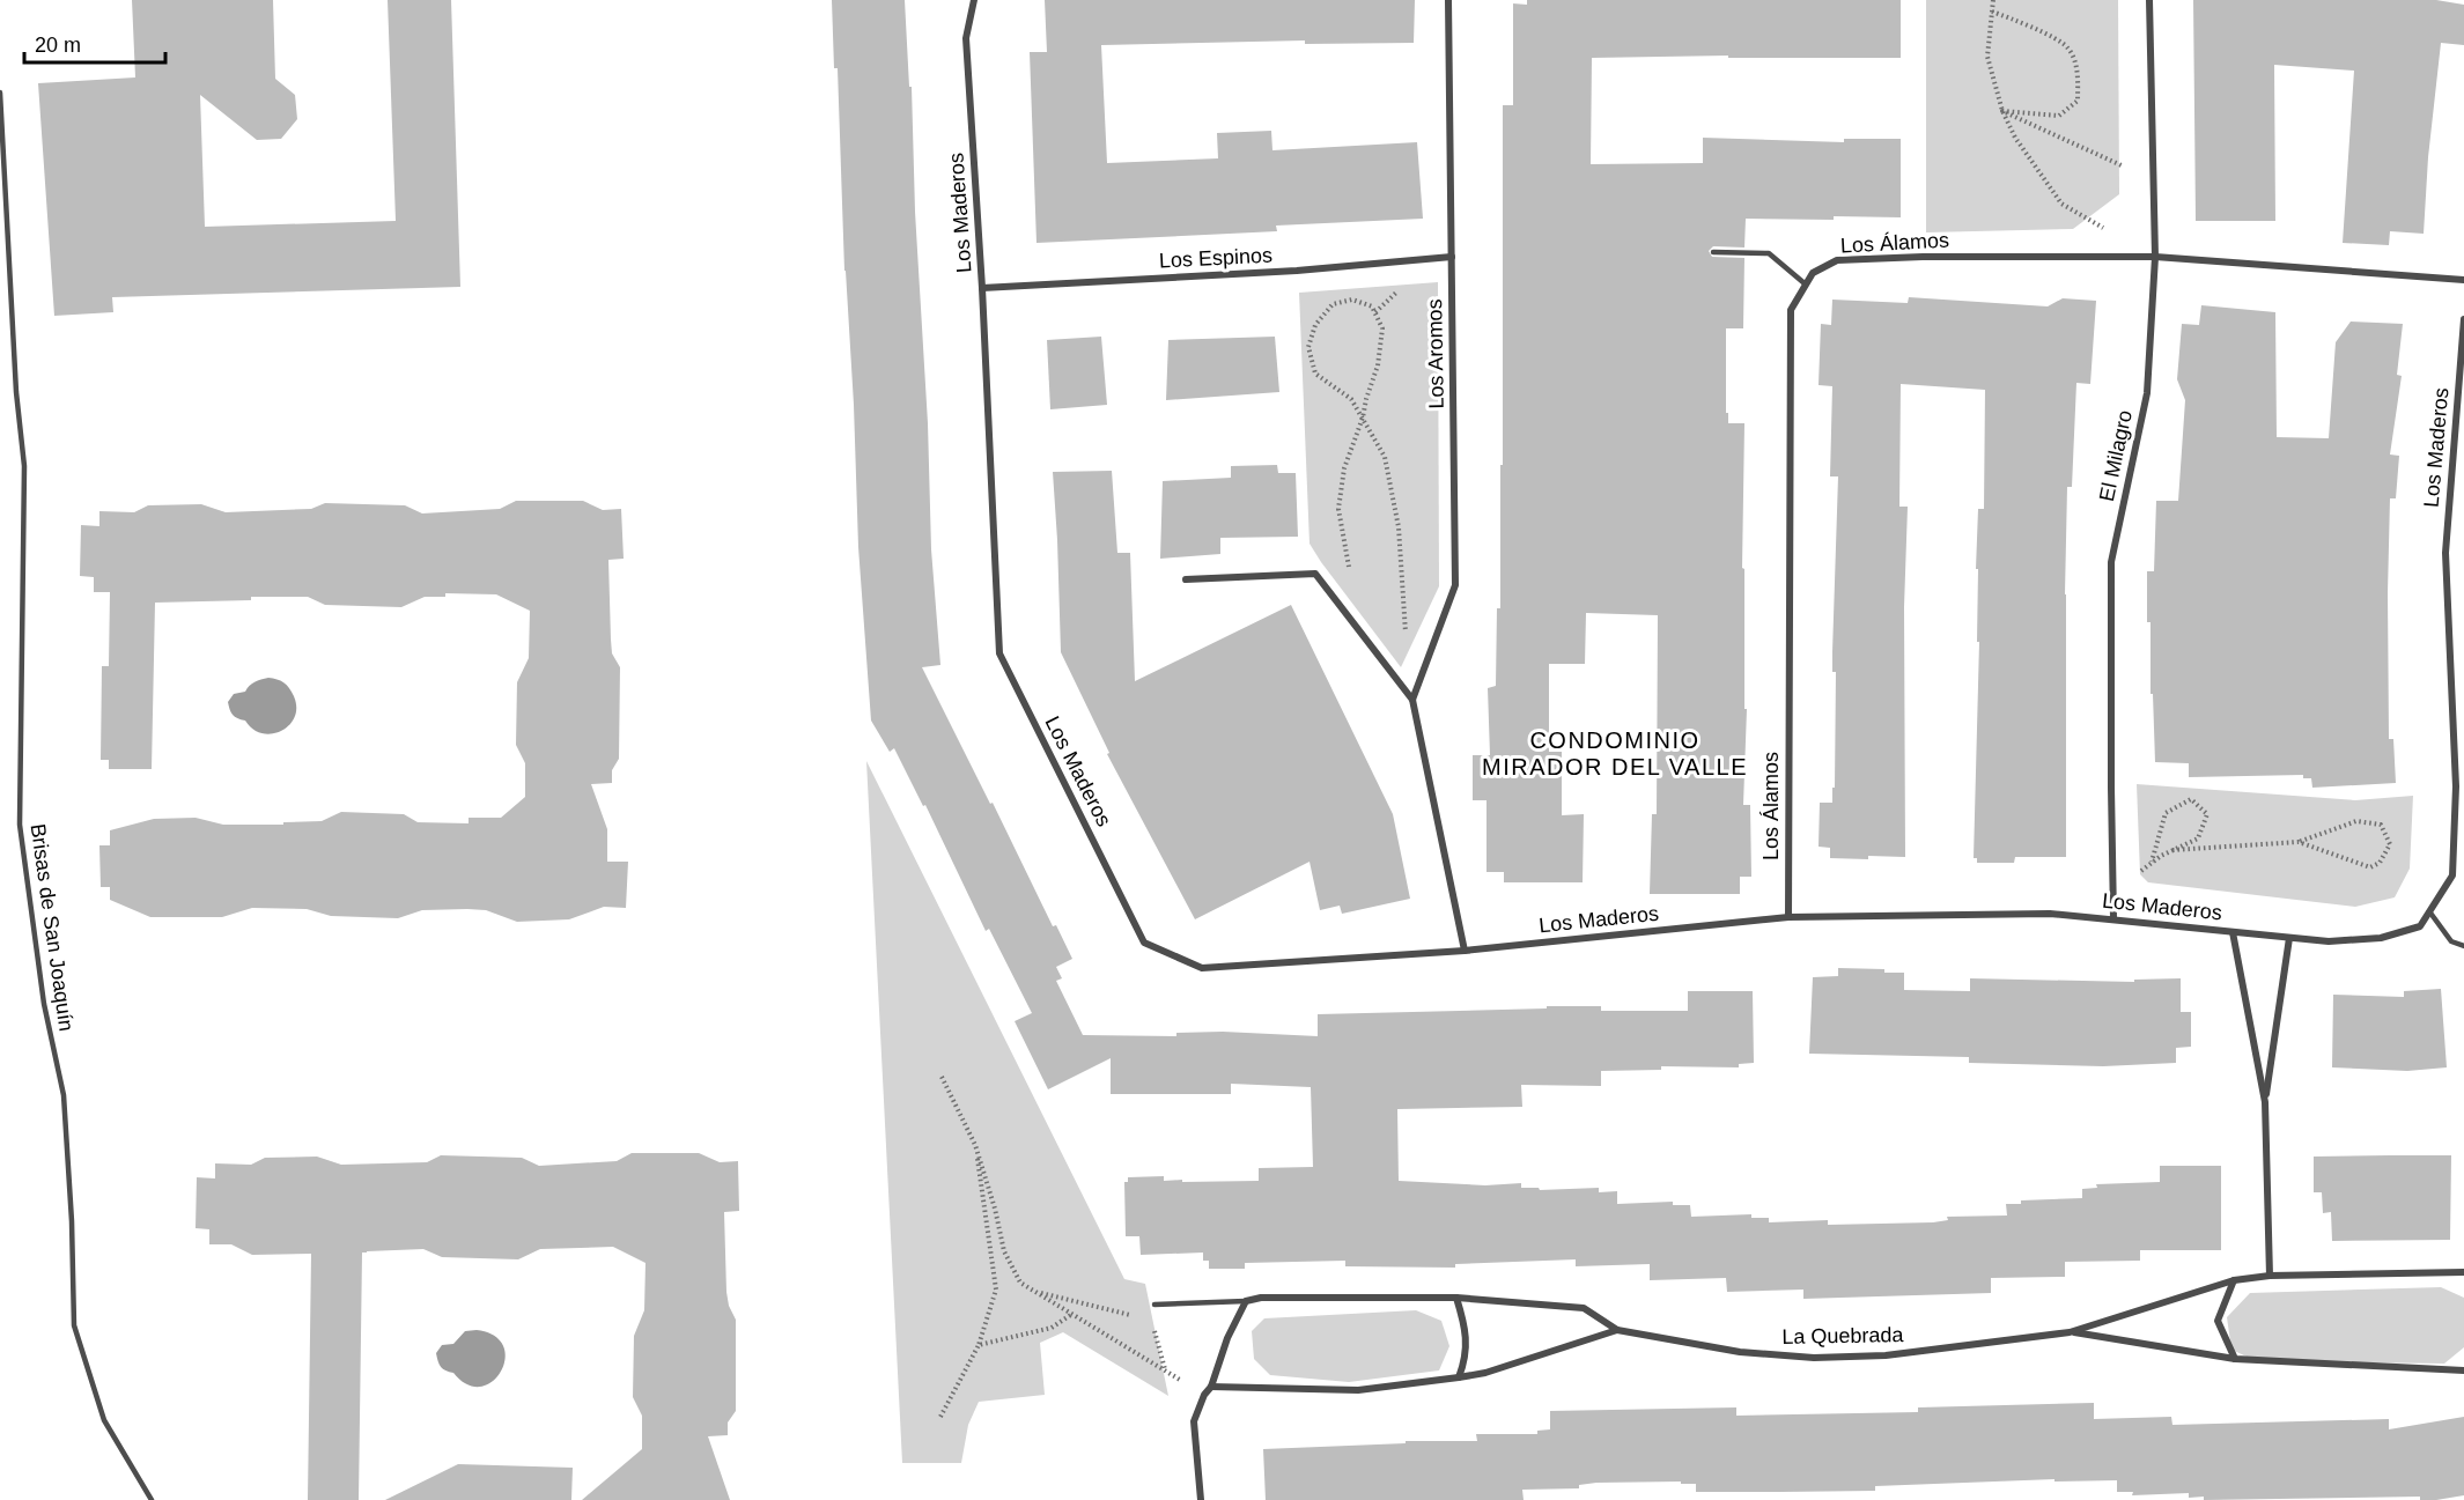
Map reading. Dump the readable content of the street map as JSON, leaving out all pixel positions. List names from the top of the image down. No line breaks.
{"streets":{"street":["Los Maderos","Los Álamos","Los Espinos","Los Aromos","El Milagro","La Quebrada"],"lane":["Brisas de San Joaquín"]},"crossings":[["Los Maderos","Los Álamos"],["Los Maderos","Los Espinos"],["Los Maderos","El Milagro"],["Los Álamos","El Milagro"],["Los Espinos","Los Aromos"]],"districts":["CONDOMINIO MIRADOR DEL VALLE"],"scale_bar":"20 m"}
